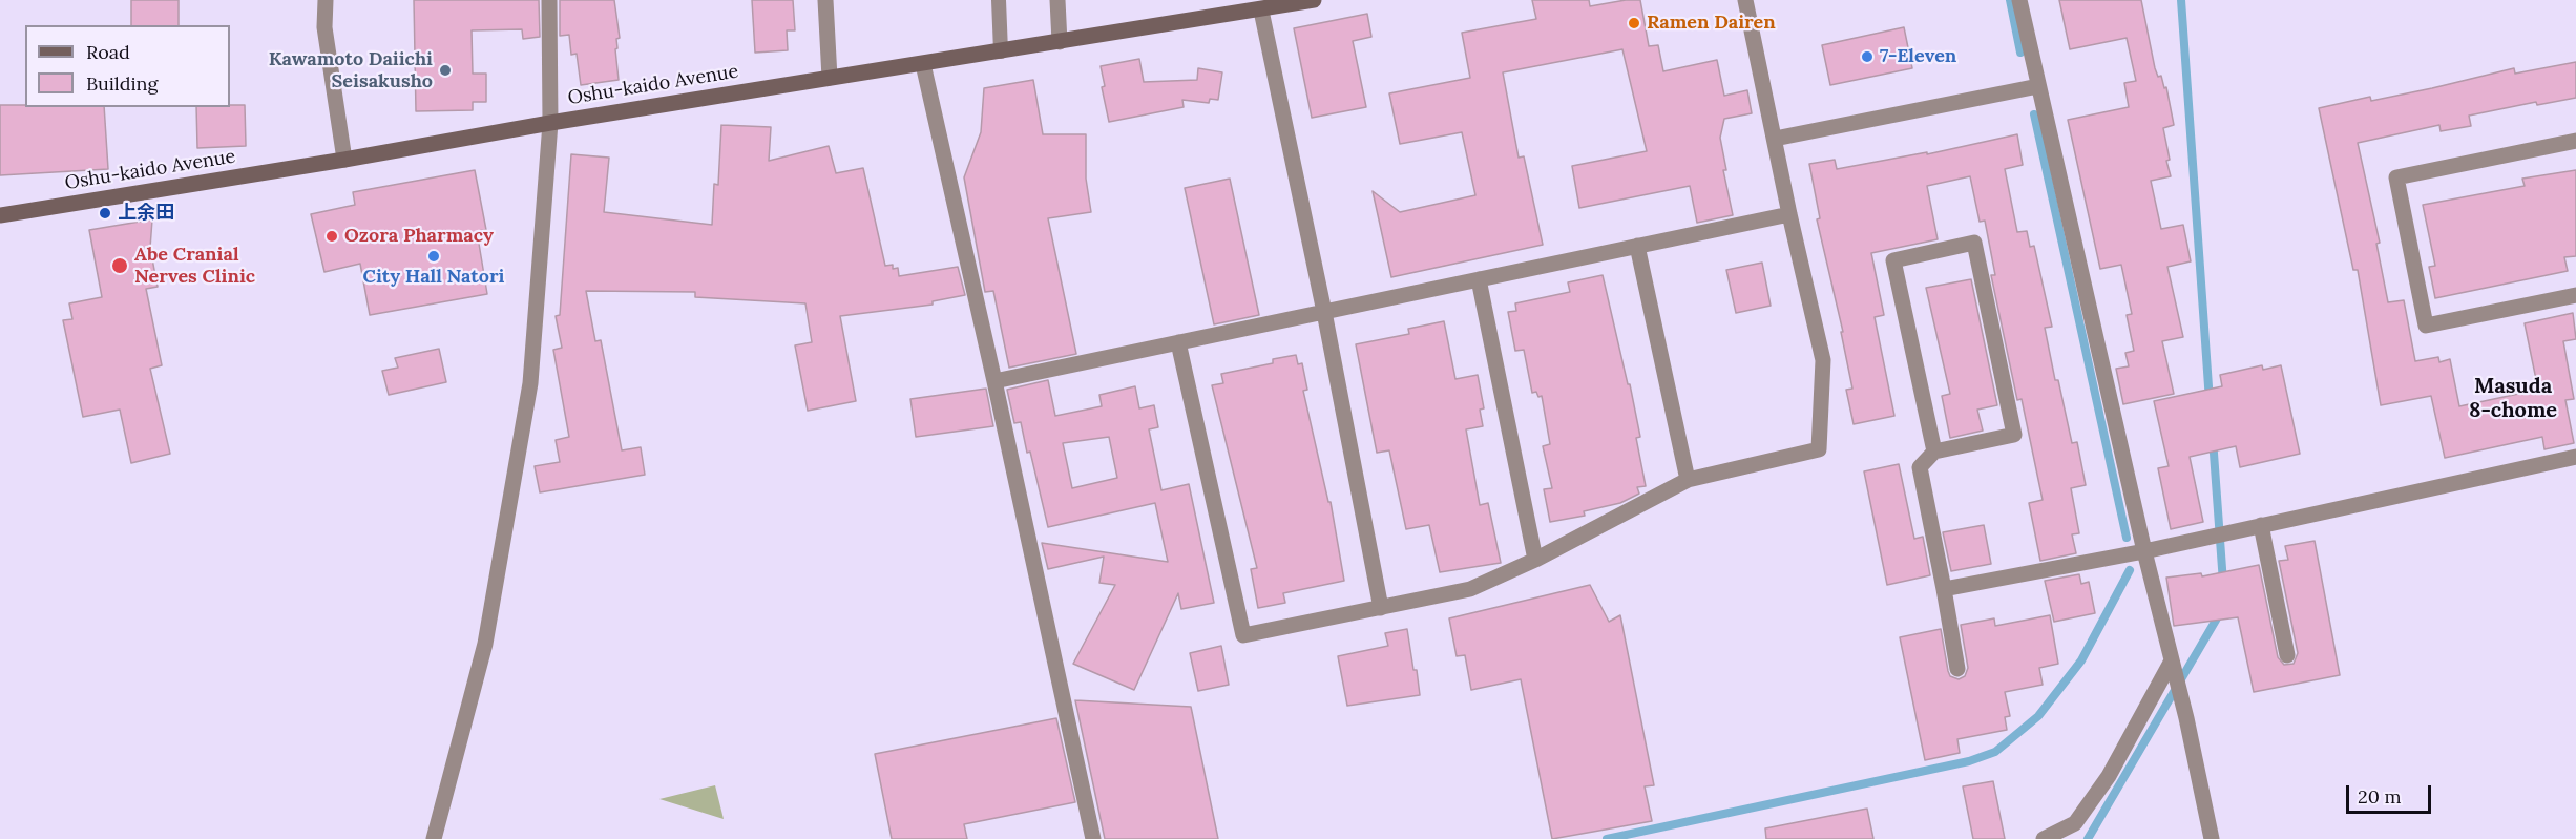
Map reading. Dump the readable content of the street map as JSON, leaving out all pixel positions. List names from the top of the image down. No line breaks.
{"streets":{"main road":["Oshu-kaido Avenue"]},"districts":["Masuda 8-chome"],"places":["Ramen Dairen","7-Eleven","Kawamoto Daiichi Seisakusho","上余田","Ozora Pharmacy","City Hall Natori","Abe Cranial Nerves Clinic"],"legend":["Road","Building"],"scale_bar":"20 m"}
